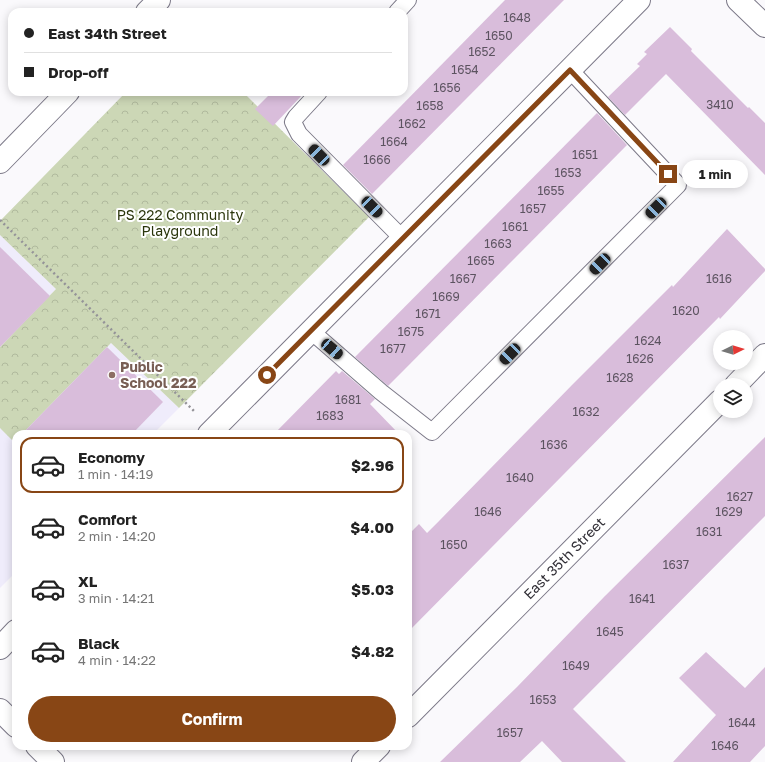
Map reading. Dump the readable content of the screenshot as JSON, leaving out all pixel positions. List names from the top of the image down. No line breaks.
{"streets":{"street":["East 35th Street"]},"parks":["PS 222 Community Playground"],"places":["Public School 222"],"house_numbers":["1648","1650","1652","1654","1656","3410","1658","1662","1664","1651","1666","1653","1655","1657","1661","1663","1665","1667","1616","1669","1620","1671","1675","1624","1677","1626","1628","1681","1632","1683","1636","1640","1627","1646","1629","1631","1650","1637","1641","1645","1649","1653","1644","1657","1646"],"north":"right","page":{"banner":["East 34th Street","Drop-off"],"bubble":"1 min","list":[{"name":"Economy","note":"1 min · 14:19","value":"$2.96"},{"name":"Comfort","note":"2 min · 14:20","value":"$4.00"},{"name":"XL","note":"3 min · 14:21","value":"$5.03"},{"name":"Black","note":"4 min · 14:22","value":"$4.82"}],"buttons":"Confirm"}}
